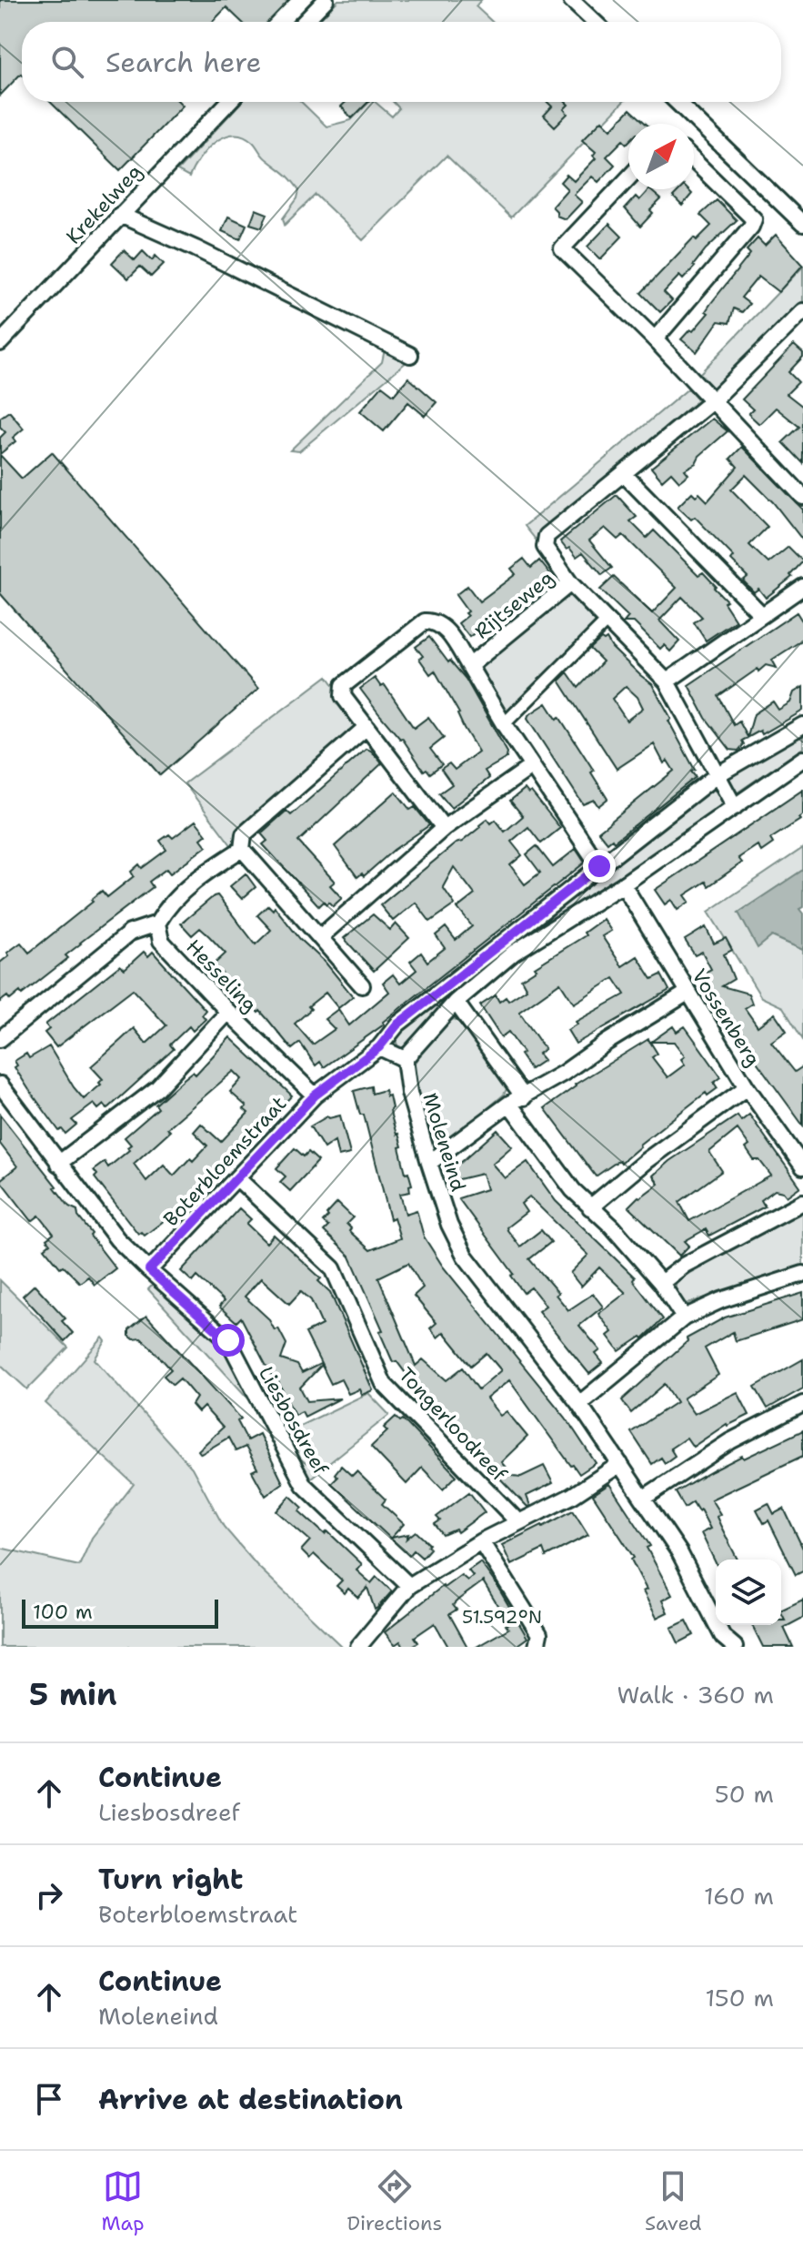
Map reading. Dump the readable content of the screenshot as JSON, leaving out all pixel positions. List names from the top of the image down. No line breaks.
{"streets":{"street":["Krekelweg","Rijtseweg","Hesseling","Vossenberg","Moleneind","Boterbloemstraat","Liesbosdreef","Tongerloodreef"]},"crossings":[["Hesseling","Boterbloemstraat"],["Boterbloemstraat","Liesbosdreef"],["Boterbloemstraat","Tongerloodreef"]],"scale_bar":"100 m","north":"top right","page":{"search":"Search here","scale":"100 m","heading":["5 min","Walk · 360 m"],"list":[["Continue","Liesbosdreef","50 m"],["Turn right","Boterbloemstraat","160 m"],["Continue","Moleneind","150 m"],"Arrive at destination"],"nav":["Map","Directions","Saved"]},"coordinates":["51.592°N"]}
